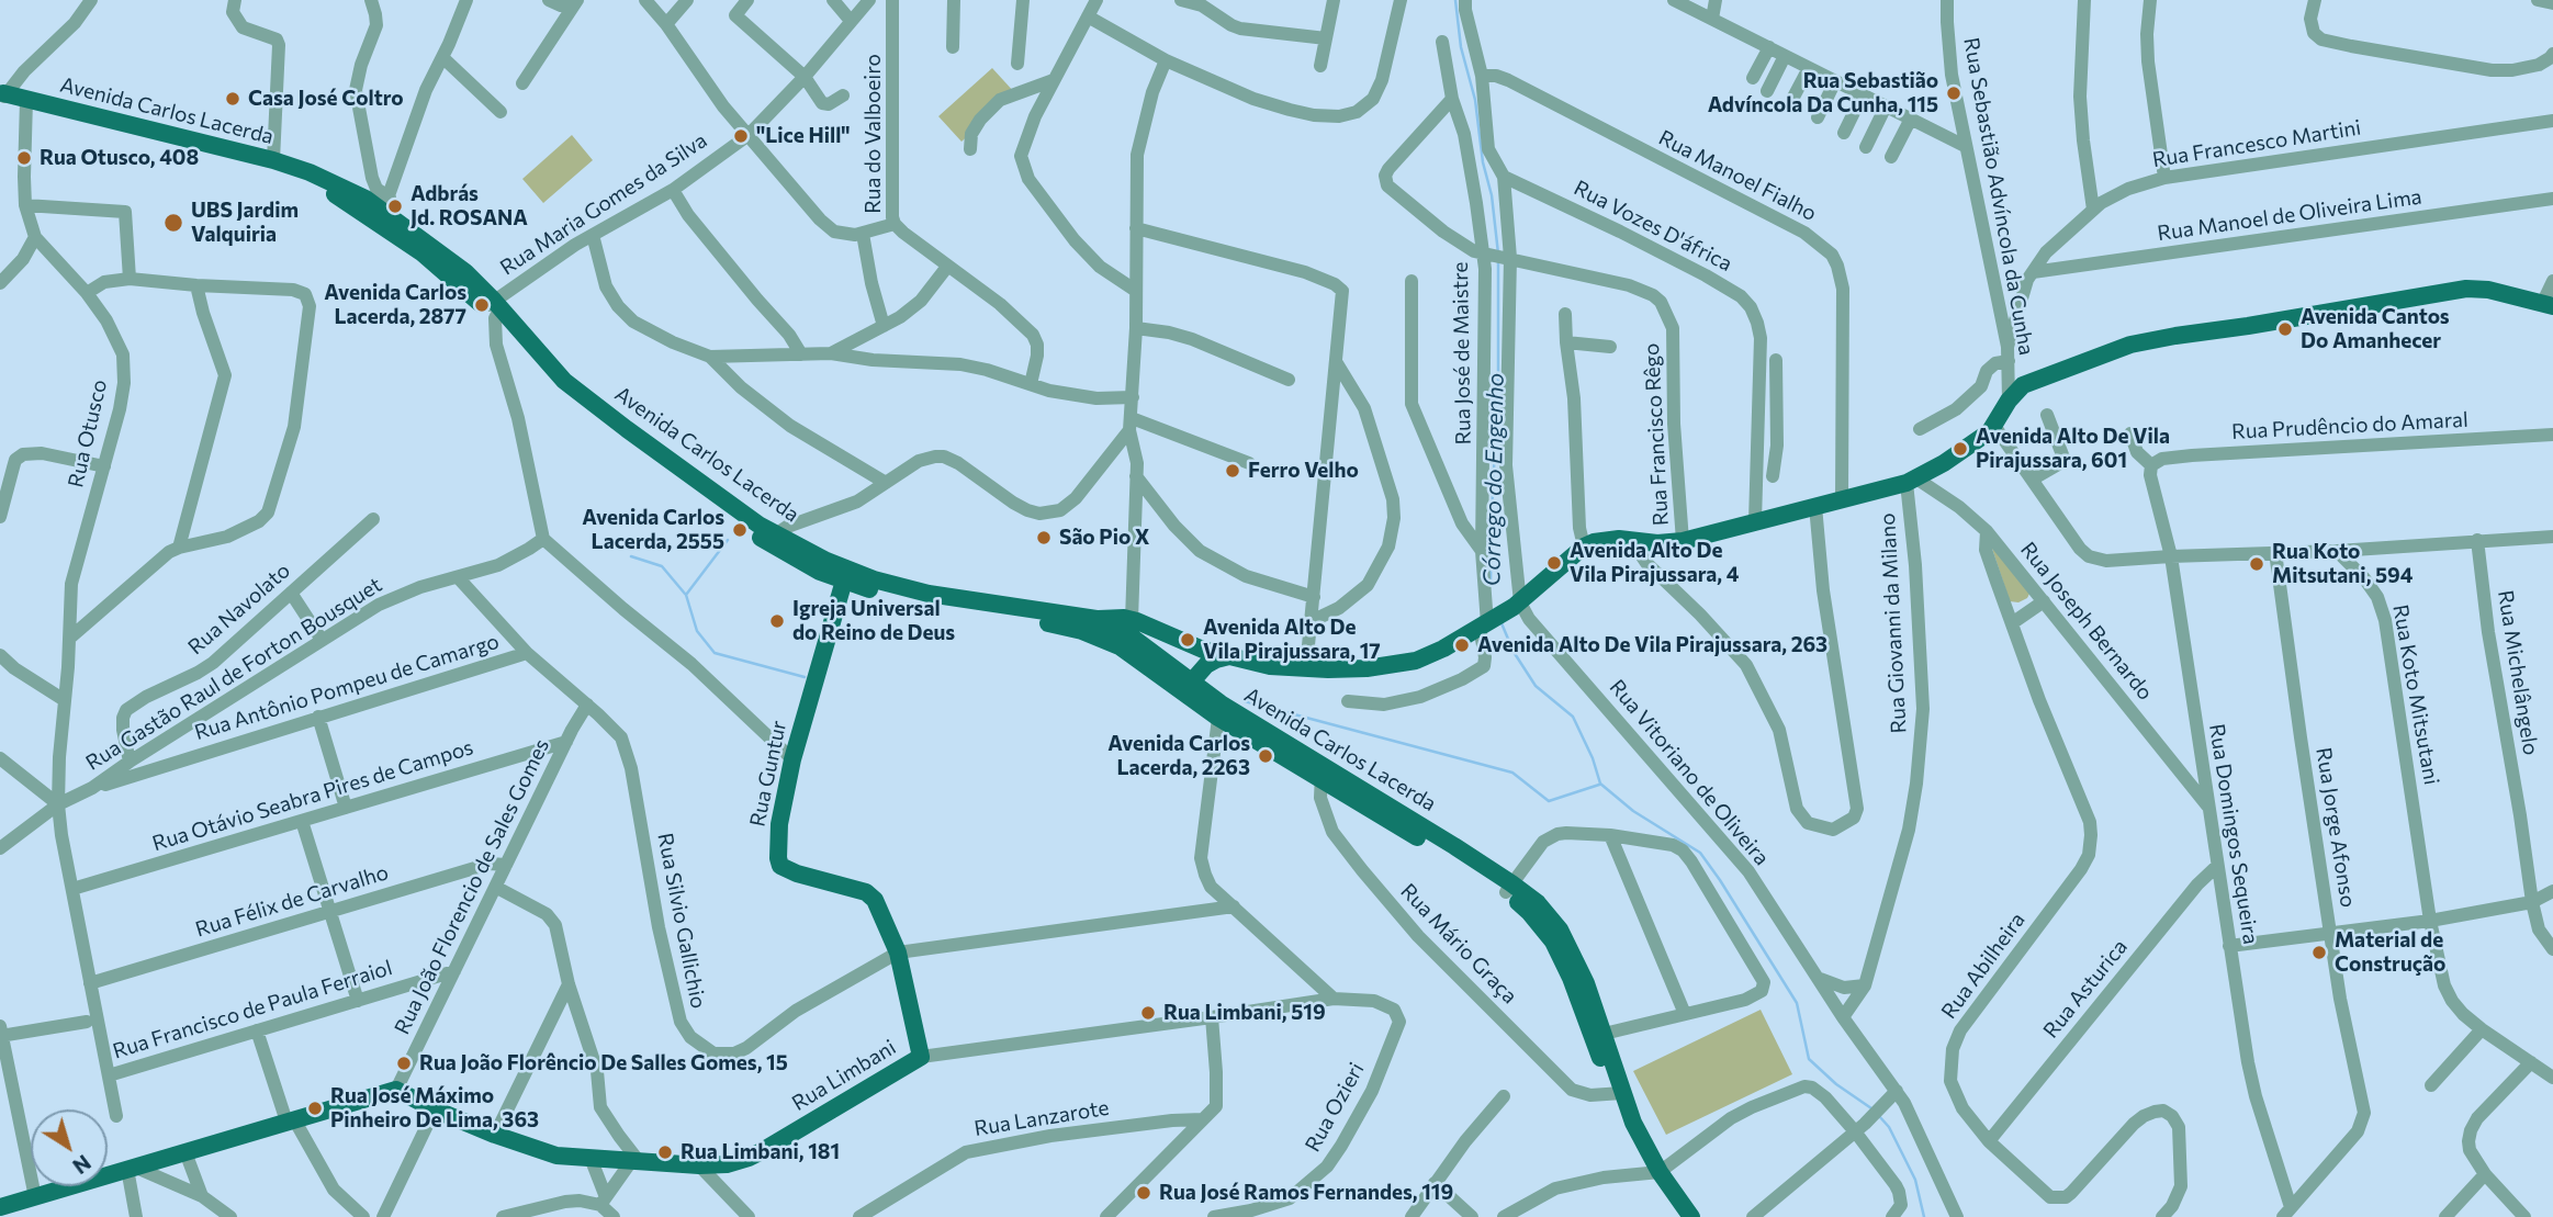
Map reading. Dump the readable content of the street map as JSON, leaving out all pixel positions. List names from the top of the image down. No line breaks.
{"streets":{"main road":["Avenida Carlos Lacerda","Rua Guntur","Rua Limbani"],"street":["Rua do Valboeiro","Rua Francesco Martini","Rua Manoel Fialho","Rua Sebastião Advíncola da Cunha","Rua Maria Gomes da Silva","Rua Manoel de Oliveira Lima","Rua Vozes D'áfrica","Rua José de Maistre","Rua Prudêncio do Amaral","Rua Otusco","Rua Francisco Rêgo","Rua Navolato","Rua Joseph Bernardo","Rua Giovanni da Milano","Rua Michelângelo","Rua Gastão Raul de Forton Bousquet","Rua Antônio Pompeu de Camargo","Rua Koto Mitsutani","Rua Vitoriano de Oliveira","Rua Otávio Seabra Pires de Campos","Rua Jorge Afonso","Rua Domingos Sequeira","Rua João Florencio de Sales Gomes","Rua Félix de Carvalho","Rua Silvio Gallichio","Rua Mário Graça","Rua Abilheira","Rua Asturica","Rua Francisco de Paula Ferraiol","Rua Ozieri","Rua Lanzarote"]},"crossings":[["Avenida Carlos Lacerda","Rua Maria Gomes da Silva"],["Avenida Carlos Lacerda","Rua Otusco"],["Avenida Carlos Lacerda","Rua Guntur"],["Avenida Carlos Lacerda","Rua Mário Graça"],["Rua Francesco Martini","Rua Sebastião Advíncola da Cunha"],["Rua Francesco Martini","Rua Manoel de Oliveira Lima"],["Rua José de Maistre","Rua Francisco Rêgo"],["Rua Prudêncio do Amaral","Rua Domingos Sequeira"],["Rua Otusco","Rua Gastão Raul de Forton Bousquet"],["Rua Otusco","Rua Otávio Seabra Pires de Campos"],["Rua Otusco","Rua Félix de Carvalho"],["Rua Otusco","Rua Francisco de Paula Ferraiol"],["Rua Navolato","Rua Gastão Raul de Forton Bousquet"],["Rua Joseph Bernardo","Rua Giovanni da Milano"],["Rua Joseph Bernardo","Rua Domingos Sequeira"],["Rua Joseph Bernardo","Rua Abilheira"],["Rua Giovanni da Milano","Rua Vitoriano de Oliveira"],["Rua Gastão Raul de Forton Bousquet","Rua Antônio Pompeu de Camargo"],["Rua Gastão Raul de Forton Bousquet","Rua Silvio Gallichio"],["Rua Antônio Pompeu de Camargo","Rua Silvio Gallichio"],["Rua Guntur","Rua Silvio Gallichio"],["Rua Guntur","Rua Limbani"],["Rua Otávio Seabra Pires de Campos","Rua João Florencio de Sales Gomes"],["Rua Jorge Afonso","Rua Domingos Sequeira"],["Rua Domingos Sequeira","Rua Asturica"],["Rua João Florencio de Sales Gomes","Rua Félix de Carvalho"],["Rua João Florencio de Sales Gomes","Rua Silvio Gallichio"],["Rua João Florencio de Sales Gomes","Rua Francisco de Paula Ferraiol"],["Rua João Florencio de Sales Gomes","Rua Limbani"],["Rua Abilheira","Rua Asturica"],["Rua Limbani","Rua Ozieri"]],"water":["Córrego do Engenho"],"places":["Rua Sebastião Advíncola Da Cunha, 115","Casa José Coltro","\"Lice Hill\"","Rua Otusco, 408","Adbrás Jd. ROSANA","UBS Jardim Valquiria","Avenida Carlos Lacerda, 2877","Avenida Cantos Do Amanhecer","Avenida Alto De Vila Pirajussara, 601","Ferro Velho","Avenida Carlos Lacerda, 2555","São Pio X","Avenida Alto De Vila Pirajussara, 4","Rua Koto Mitsutani, 594","Igreja Universal do Reino de Deus","Avenida Alto De Vila Pirajussara, 17","Avenida Alto De Vila Pirajussara, 263","Avenida Carlos Lacerda, 2263","Material de Construção","Rua Limbani, 519","Rua João Florêncio De Salles Gomes, 15","Rua José Máximo Pinheiro De Lima, 363","Rua Limbani, 181","Rua José Ramos Fernandes, 119"],"north":"bottom right"}
